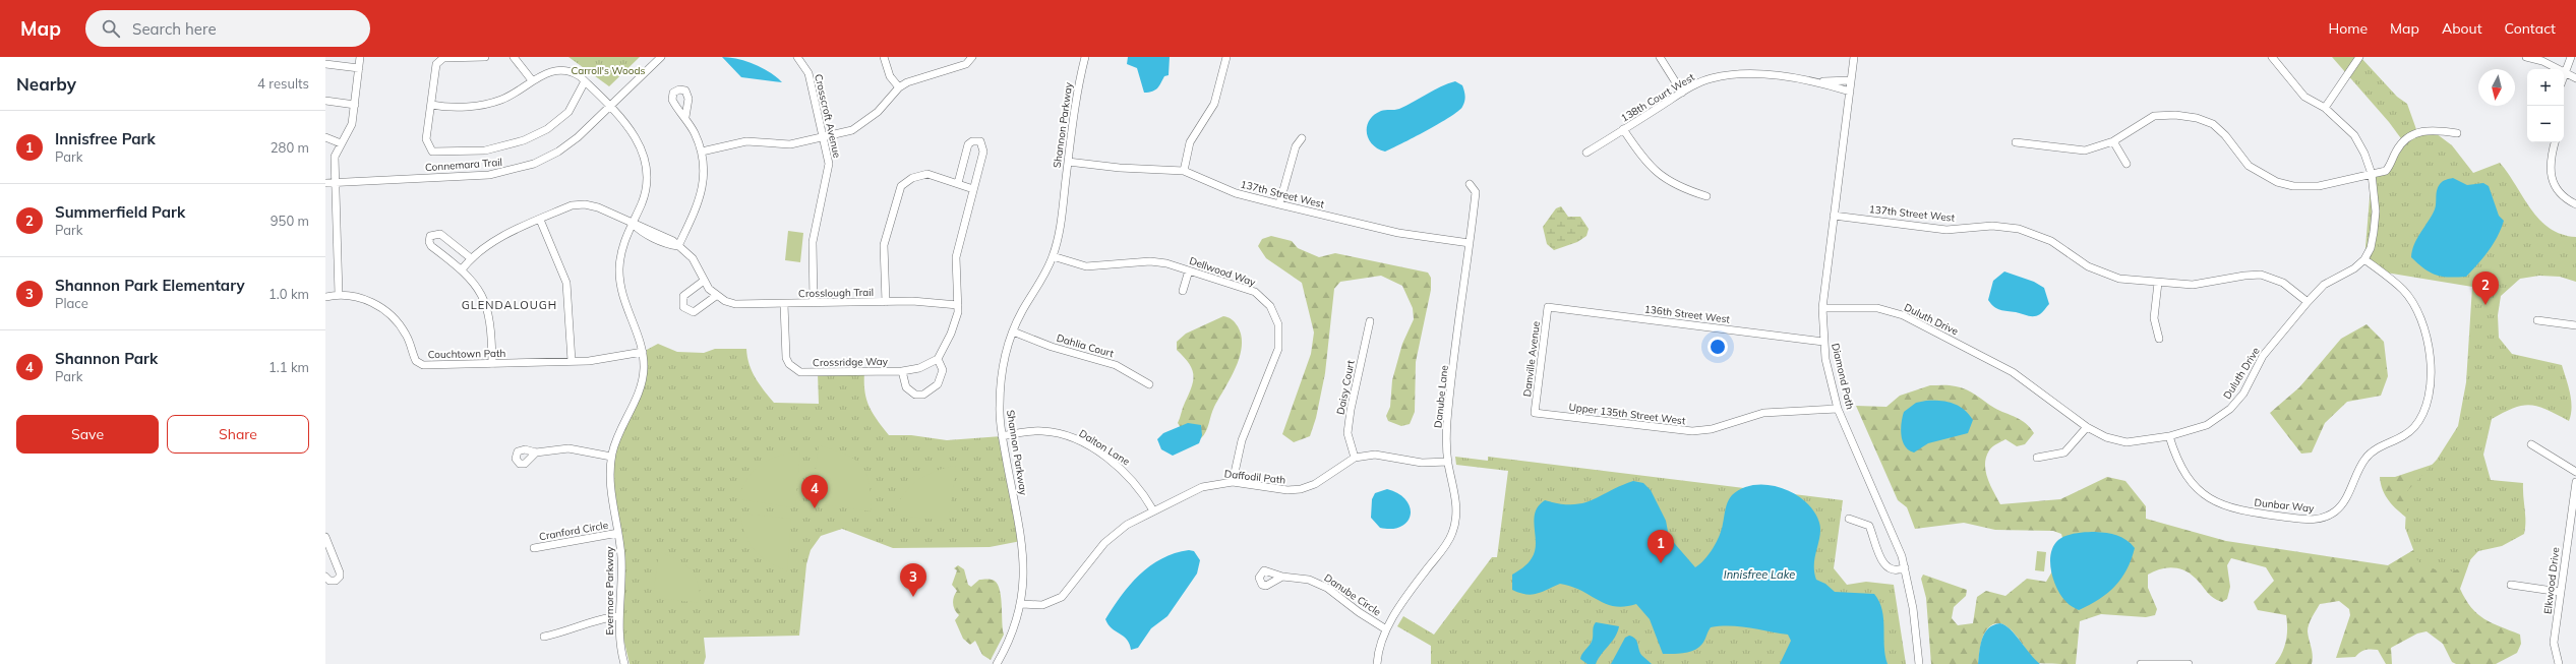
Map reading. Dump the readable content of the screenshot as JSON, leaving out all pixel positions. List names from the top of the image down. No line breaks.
{"streets":{"street":["138th Court West","Crosscroft Avenue","Shannon Parkway","Connemara Trail","137th Street West","Dellwood Way","Crosslough Trail","136th Street West","Duluth Drive","Dahlia Court","Couchtown Path","Danville Avenue","Crossridge Way","Diamond Path","Daisy Court","Danube Lane","Upper 135th Street West","Dalton Lane","Daffodil Path","Dunbar Way","Cranford Circle","Elkwood Drive","Evermore Parkway","Danube Circle"]},"crossings":[["138th Court West","Diamond Path"],["Crosscroft Avenue","Crosslough Trail"],["Shannon Parkway","137th Street West"],["Shannon Parkway","Dellwood Way"],["Shannon Parkway","Dahlia Court"],["Shannon Parkway","Dalton Lane"],["Shannon Parkway","Daffodil Path"],["Connemara Trail","Evermore Parkway"],["137th Street West","Duluth Drive"],["137th Street West","Diamond Path"],["137th Street West","Danube Lane"],["Dellwood Way","Daffodil Path"],["Crosslough Trail","Crossridge Way"],["Crosslough Trail","Evermore Parkway"],["136th Street West","Danville Avenue"],["136th Street West","Diamond Path"],["Duluth Drive","Diamond Path"],["Duluth Drive","Dunbar Way"],["Couchtown Path","Evermore Parkway"],["Danville Avenue","Upper 135th Street West"],["Diamond Path","Upper 135th Street West"],["Daisy Court","Daffodil Path"],["Danube Lane","Daffodil Path"],["Danube Lane","Danube Circle"],["Dalton Lane","Daffodil Path"],["Cranford Circle","Evermore Parkway"]],"districts":["GLENDALOUGH"],"water":["Innisfree Lake"],"parks":["Carroll's Woods"],"north":"bottom","page":{"header":"Map","search":"Search here","nav":["Home","Map","About","Contact"],"heading":["Nearby","4 results"],"map_buttons":["+","−"],"list":[{"mark":"1","name":"Innisfree Park","note":"Park","value":"280 m"},{"mark":"2","name":"Summerfield Park","note":"Park","value":"950 m"},{"mark":"3","name":"Shannon Park Elementary","note":"Place","value":"1.0 km"},{"mark":"4","name":"Shannon Park","note":"Park","value":"1.1 km"}],"pins":["2","4","1","3"],"buttons":["Save","Share"]}}
